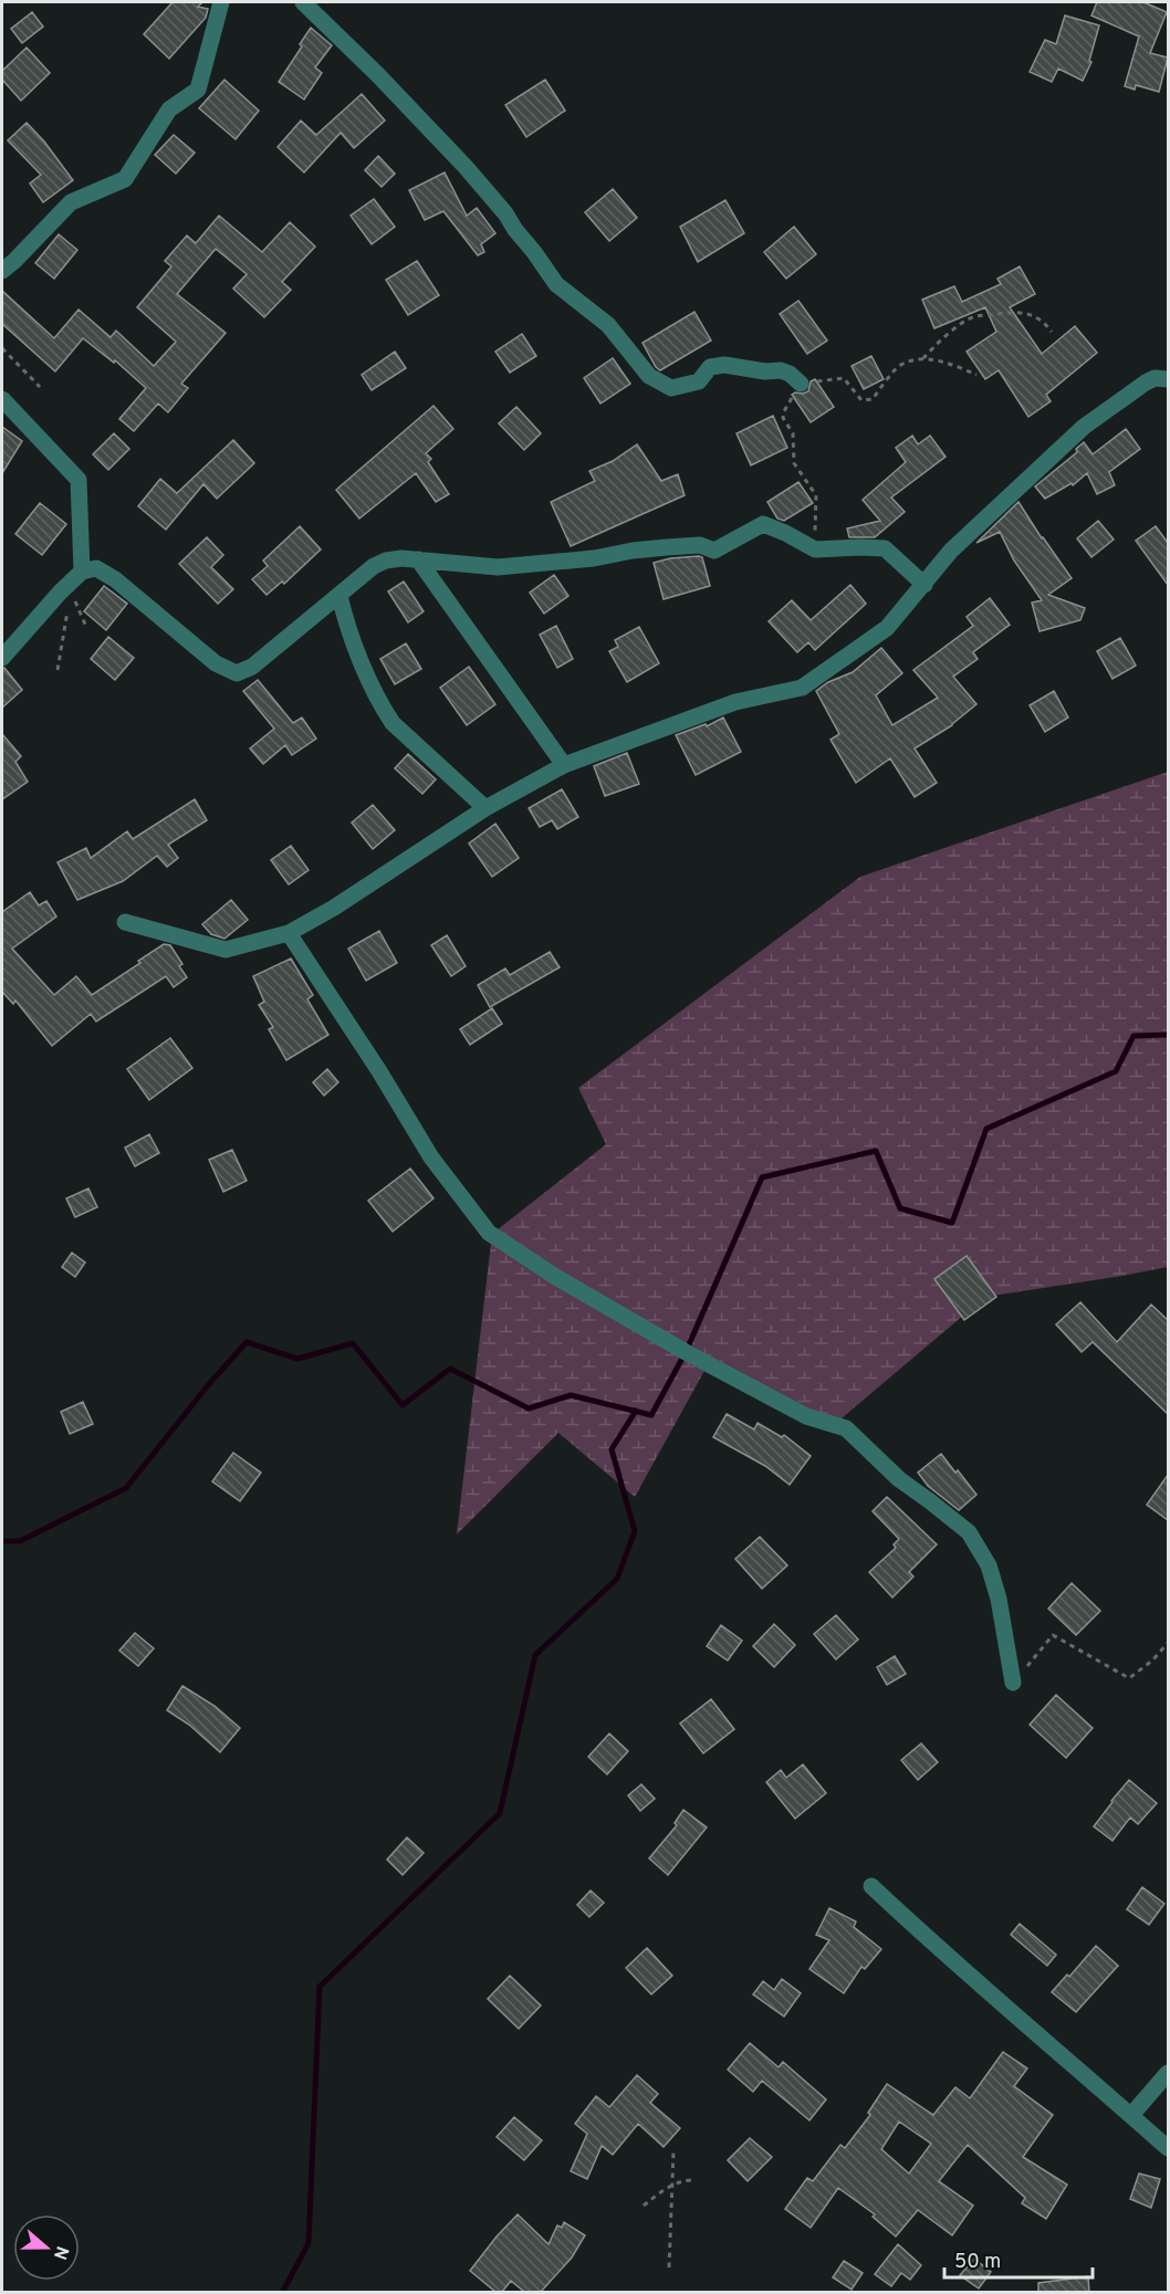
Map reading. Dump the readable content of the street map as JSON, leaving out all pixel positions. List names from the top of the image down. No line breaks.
{"scale_bar":"50 m","north":"right"}
